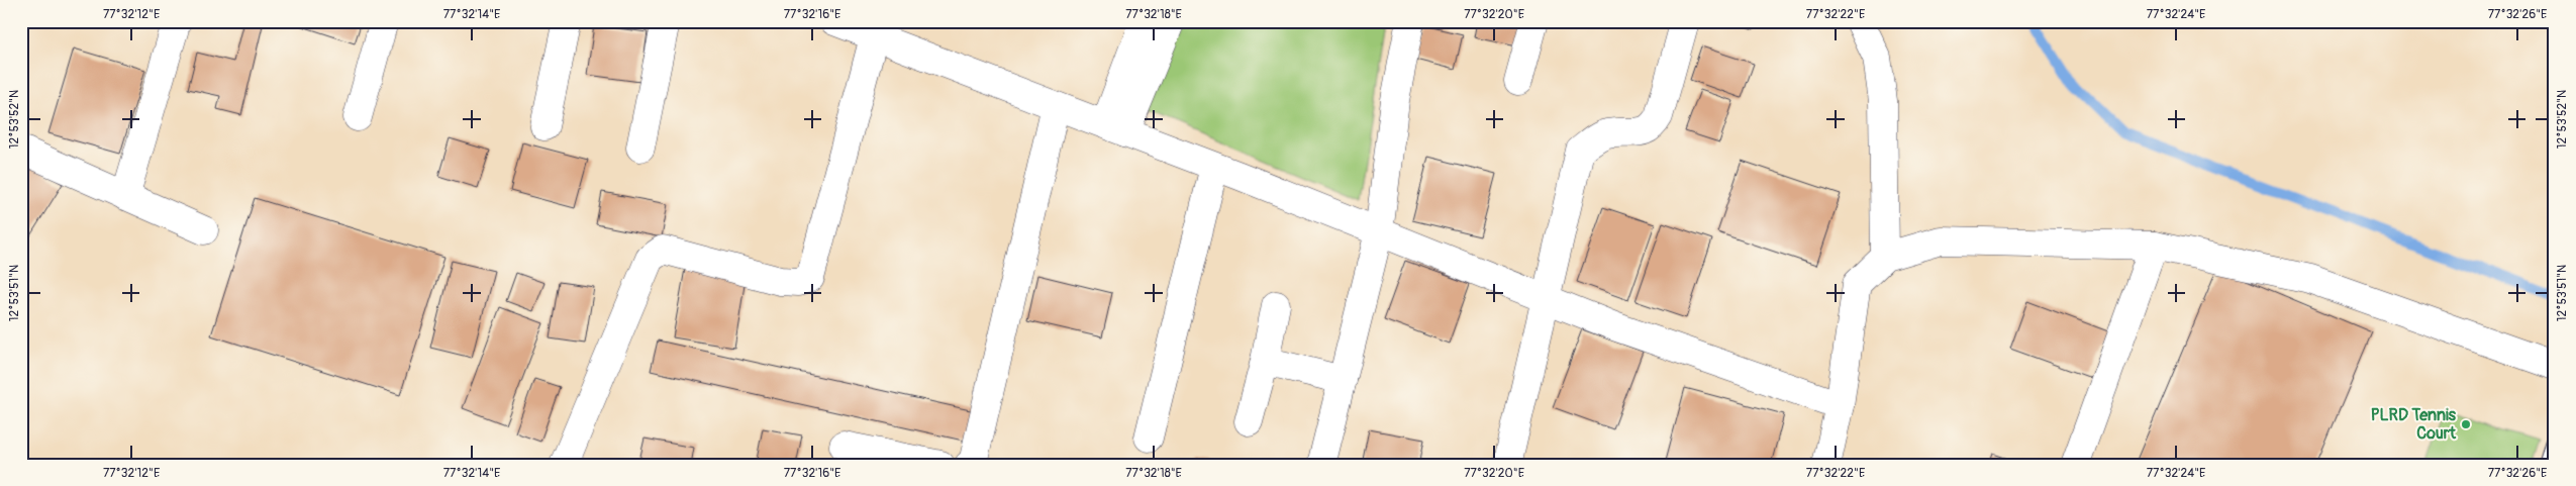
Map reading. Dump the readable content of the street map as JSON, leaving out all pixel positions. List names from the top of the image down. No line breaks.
{"places":["PLRD Tennis Court"],"coordinates":["77°32'12\"E","77°32'14\"E","77°32'16\"E","77°32'18\"E","77°32'20\"E","77°32'22\"E","77°32'24\"E","77°32'26\"E","12°53'52\"N","12°53'51\"N"]}
